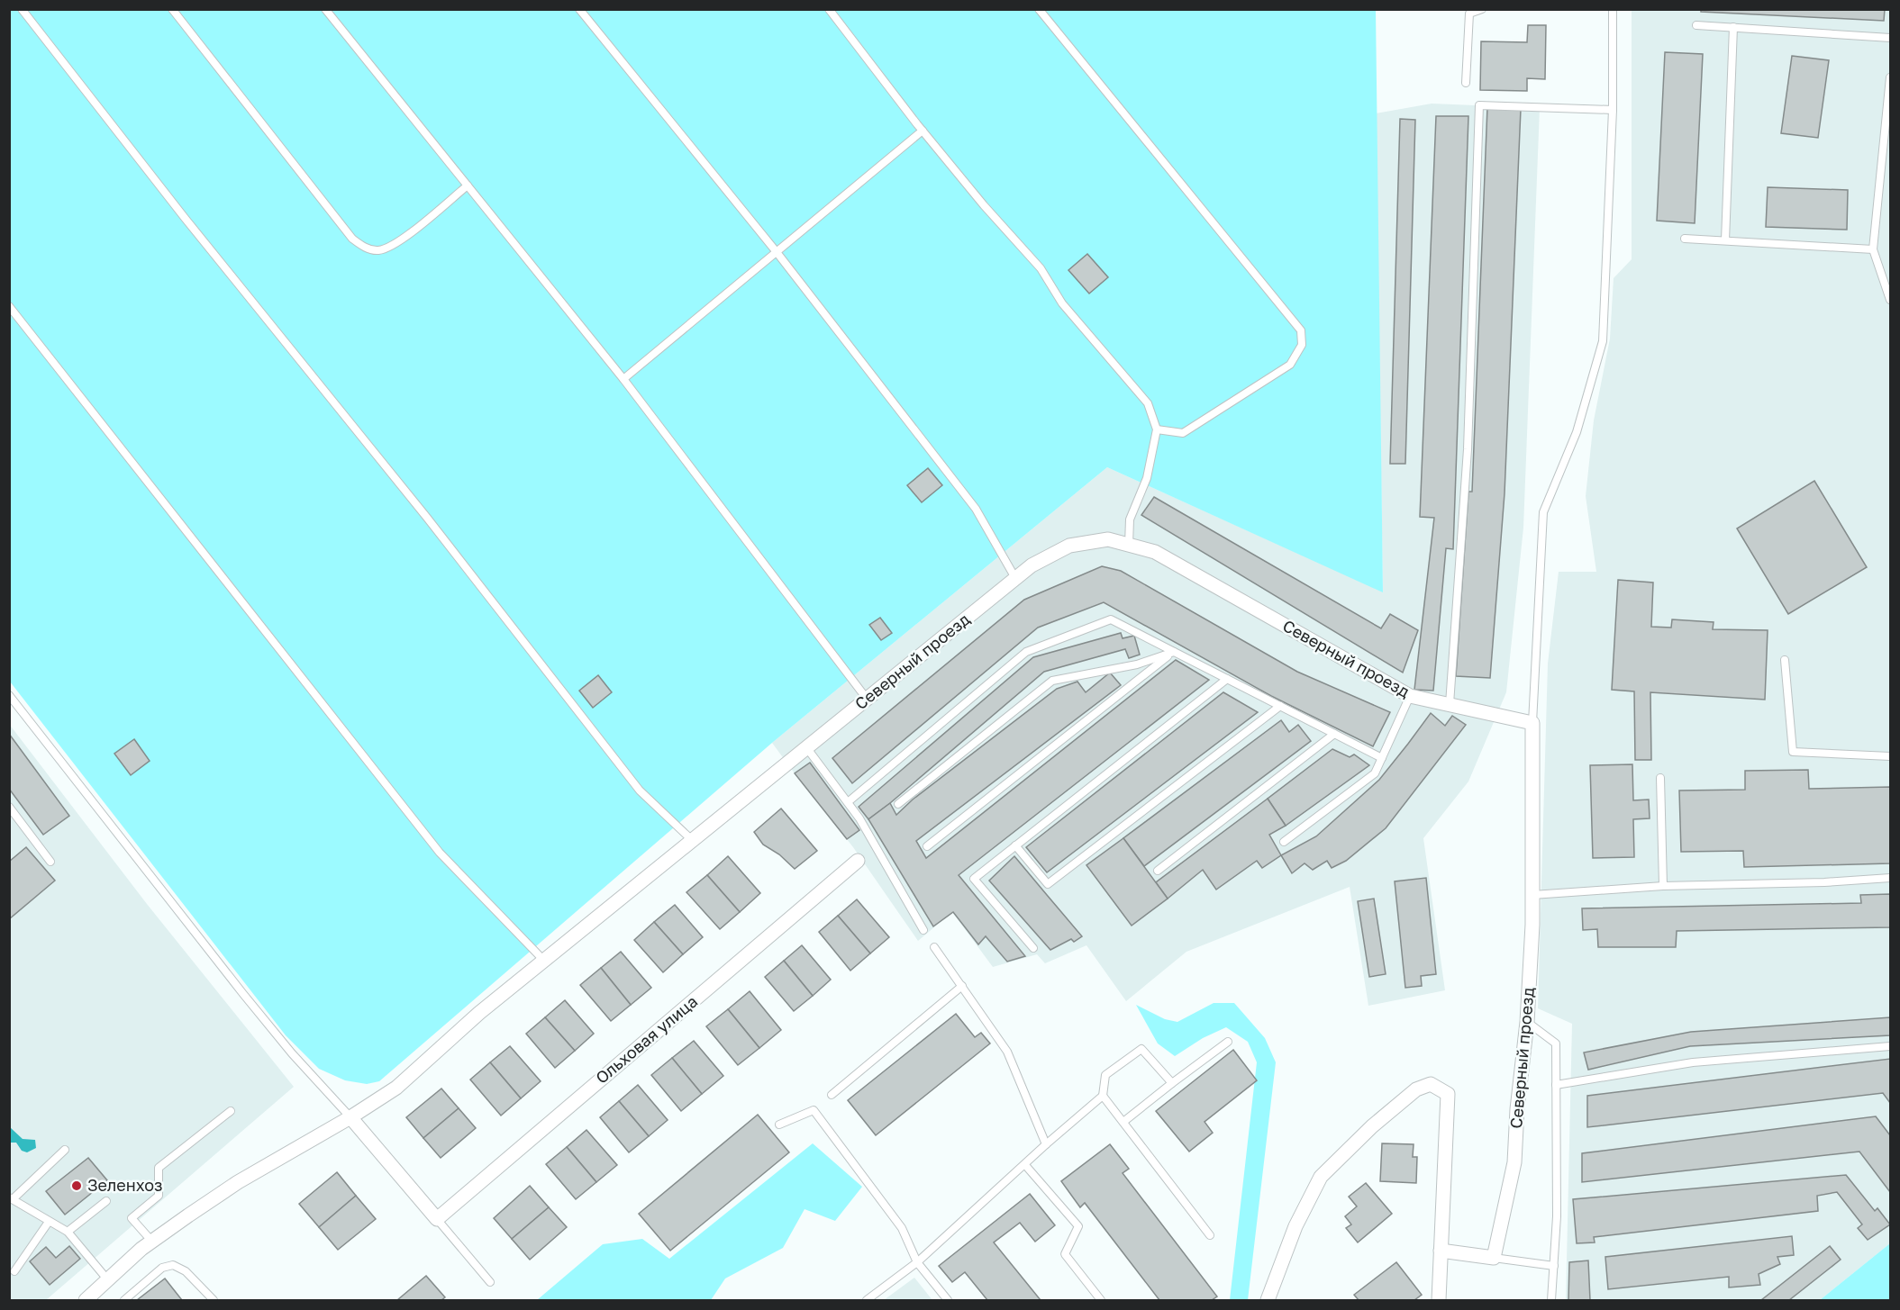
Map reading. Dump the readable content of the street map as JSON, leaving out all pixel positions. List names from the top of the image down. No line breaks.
{"streets":{"street":["Северный проезд","Ольховая улица"]},"places":["Зеленхоз"]}
